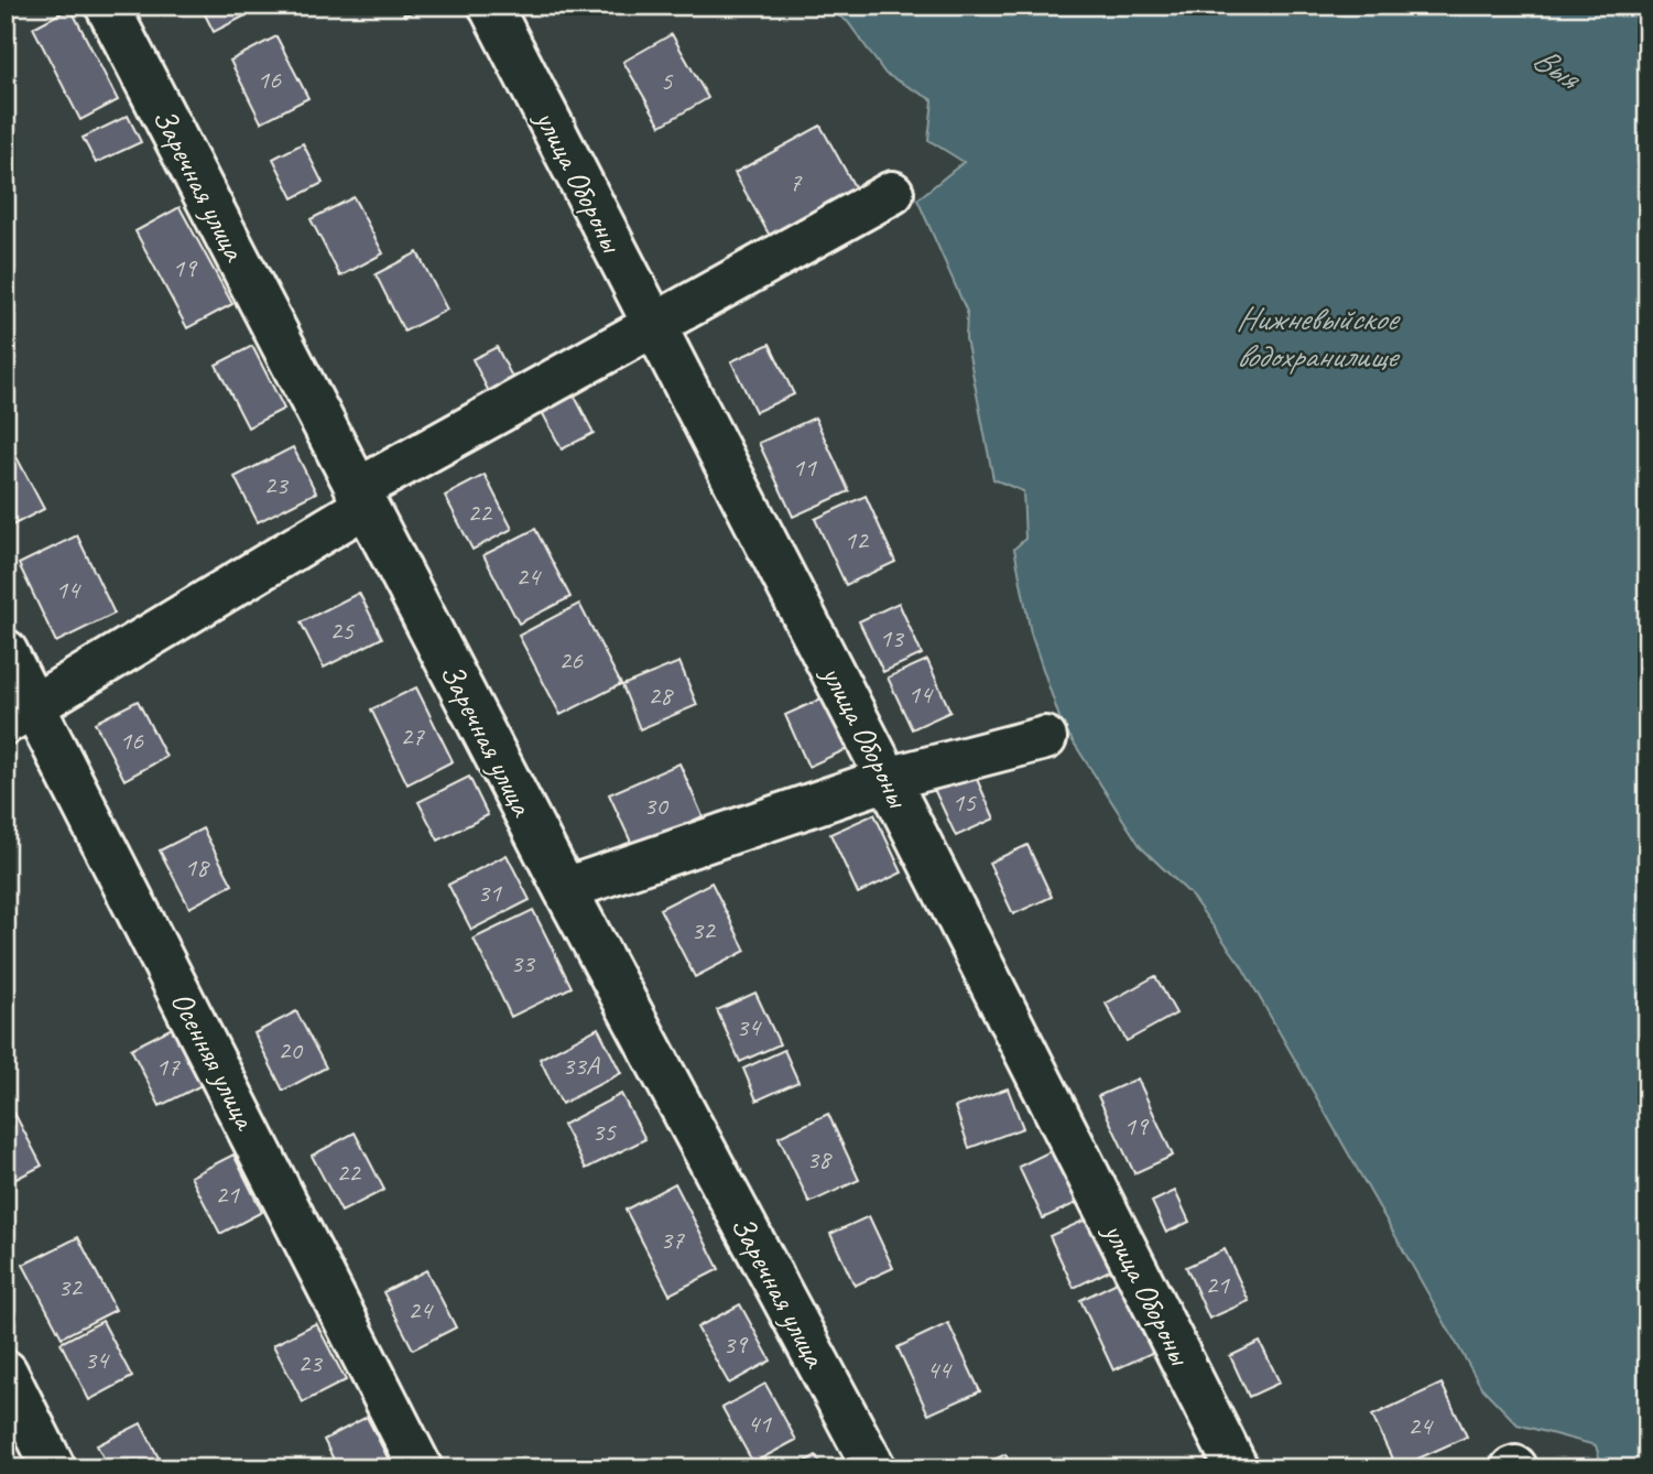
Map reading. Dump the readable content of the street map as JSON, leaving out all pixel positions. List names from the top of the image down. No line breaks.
{"streets":{"street":["улица Обороны","Заречная улица","Осенняя улица"]},"water":["Выя","Нижневыйское водохранилище"],"house_numbers":["16","5","7","19","11","23","22","12","24","14","25","13","26","14","28","27","16","15","30","18","31","32","33","34","20","33А","17","19","35","38","22","21","37","21","32","24","39","34","23","44","41","24"]}
